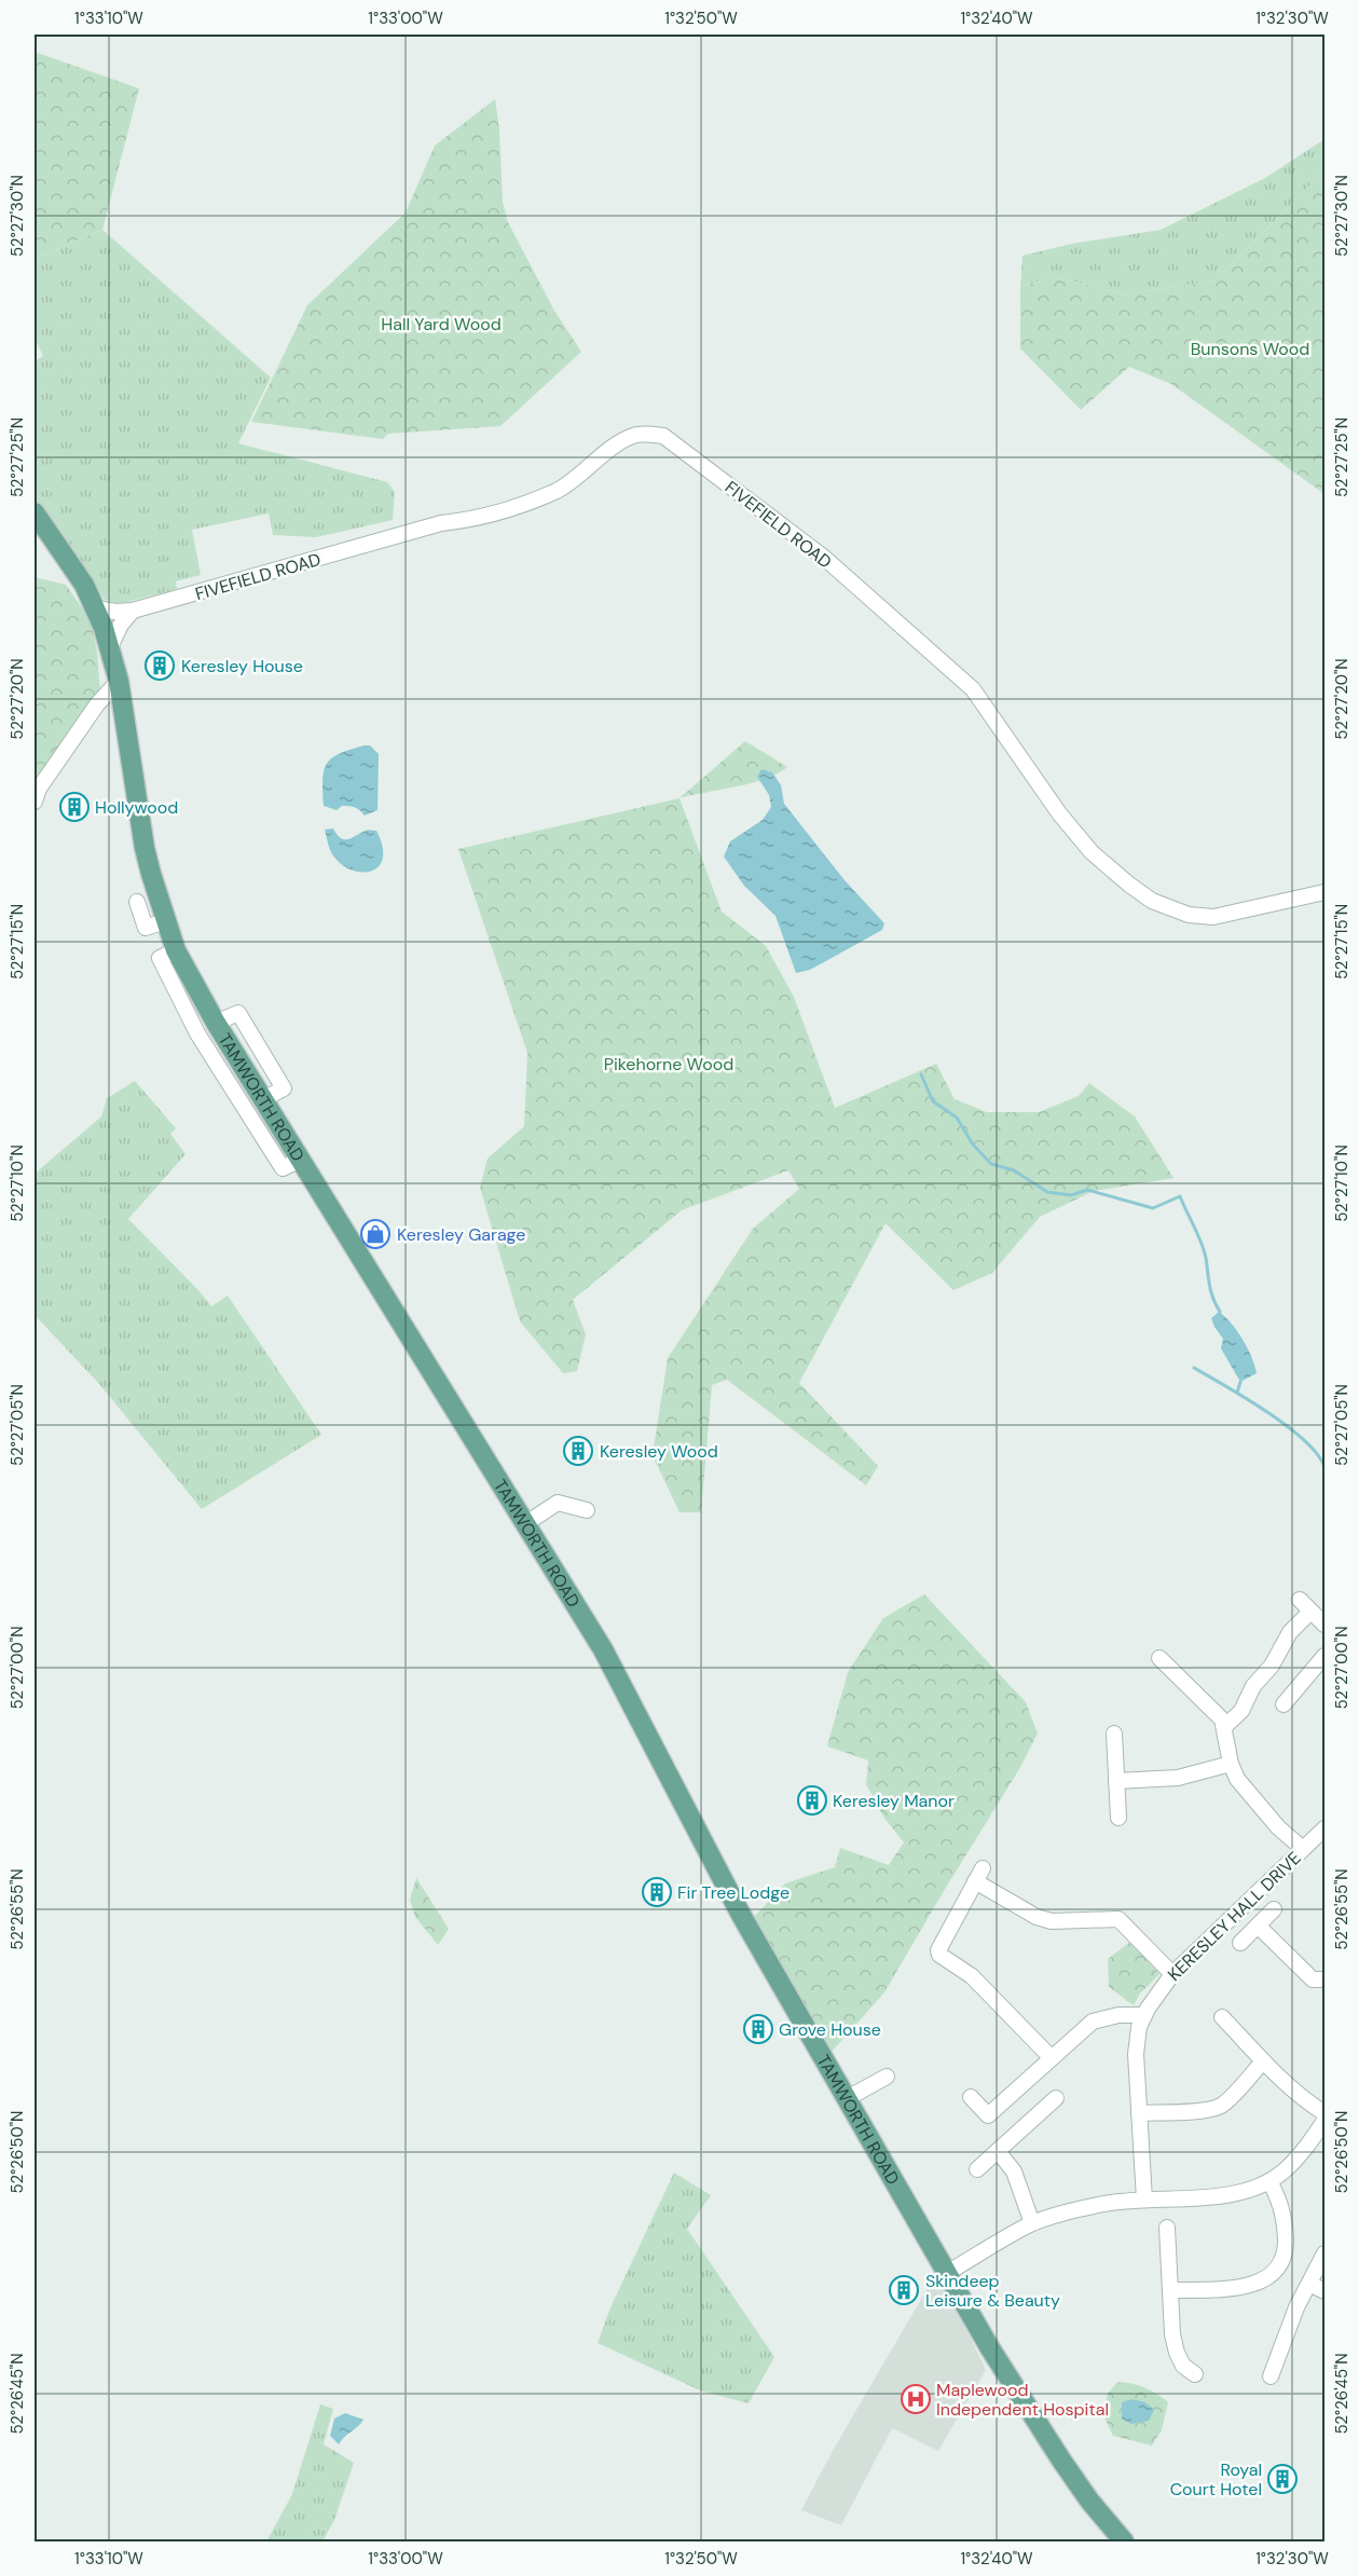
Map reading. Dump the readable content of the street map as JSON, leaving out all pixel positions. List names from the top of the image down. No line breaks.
{"streets":{"main road":["TAMWORTH ROAD"],"street":["FIVEFIELD ROAD","KERESLEY HALL DRIVE"]},"crossings":[["FIVEFIELD ROAD","TAMWORTH ROAD"]],"parks":["Hall Yard Wood","Bunsons Wood","Pikehorne Wood"],"places":{"building":["Keresley House","Hollywood","Keresley Wood","Keresley Manor","Fir Tree Lodge","Grove House","Skindeep Leisure & Beauty","Royal Court Hotel"],"shop":["Keresley Garage"],"hospital":["Maplewood Independent Hospital"]},"coordinates":["1°33'10\"W","1°33'00\"W","1°32'50\"W","1°32'40\"W","1°32'30\"W","52°27'30\"N","52°27'25\"N","52°27'20\"N","52°27'15\"N","52°27'10\"N","52°27'05\"N","52°27'00\"N","52°26'55\"N","52°26'50\"N","52°26'45\"N"]}
